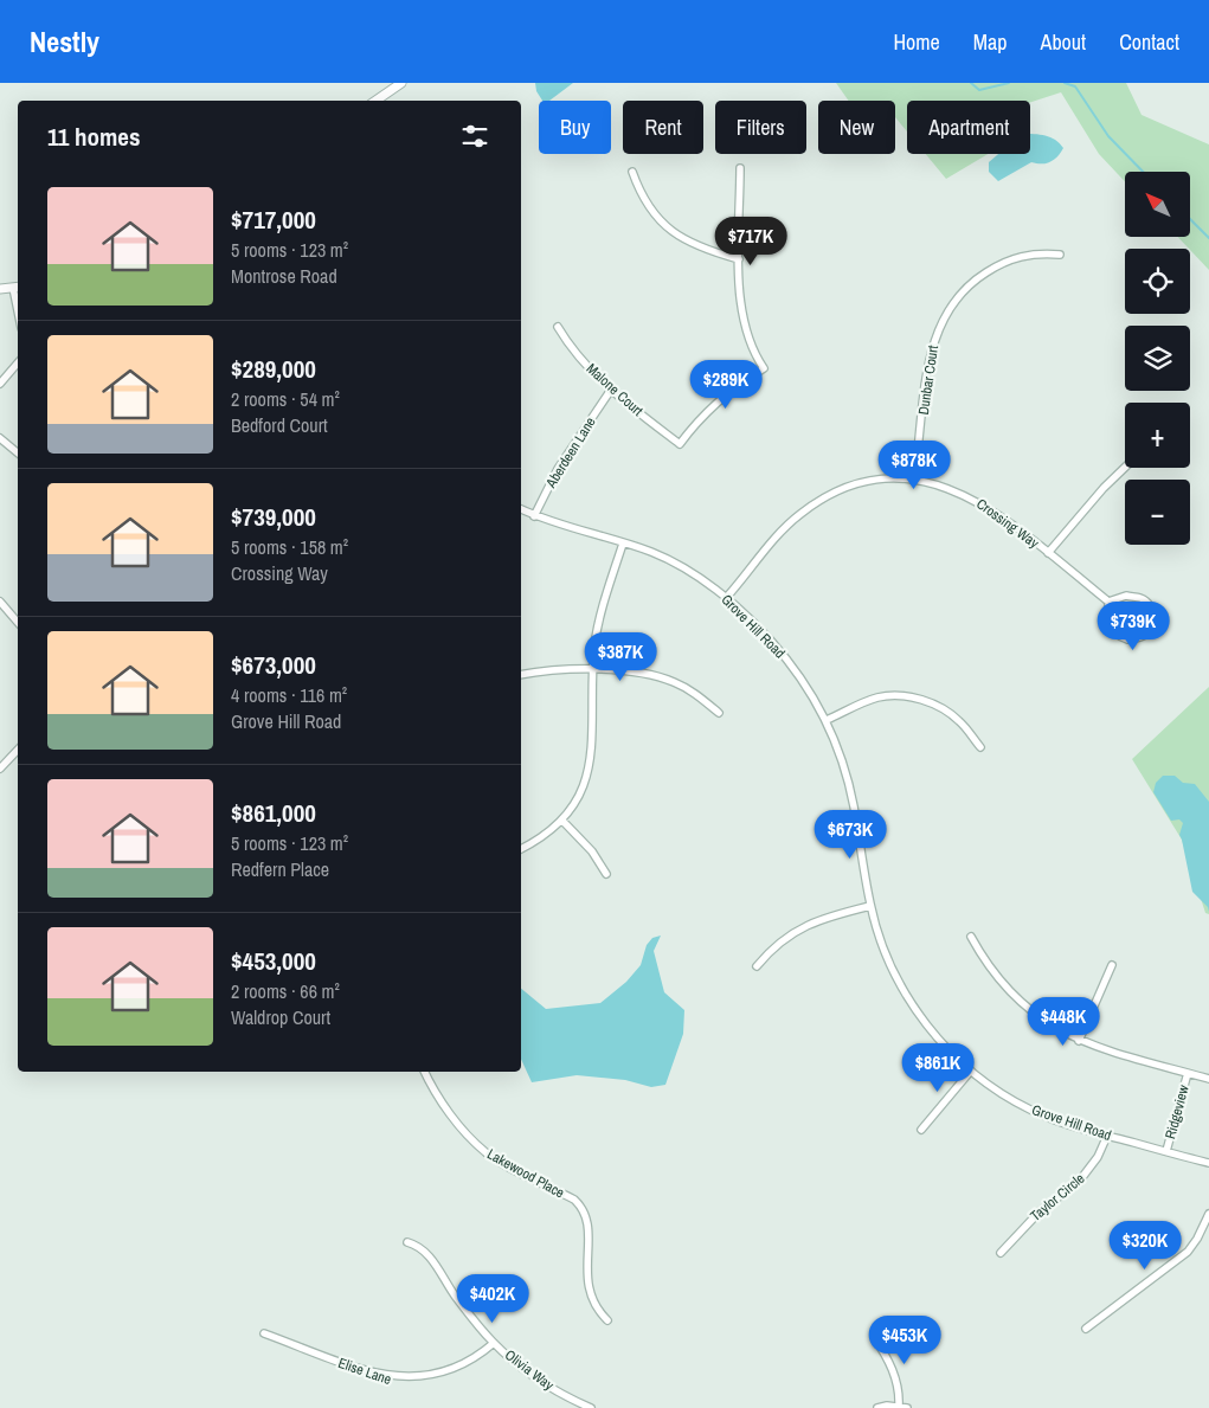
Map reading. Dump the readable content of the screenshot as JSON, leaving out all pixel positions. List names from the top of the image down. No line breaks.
{"streets":{"street":["Dunbar Court","Malone Court","Aberdeen Lane","Crossing Way","Grove Hill Road","Ridgeview","Lakewood Place","Taylor Circle","Olivia Way","Elise Lane"]},"crossings":[["Dunbar Court","Crossing Way"],["Malone Court","Aberdeen Lane"],["Aberdeen Lane","Grove Hill Road"],["Crossing Way","Grove Hill Road"],["Grove Hill Road","Ridgeview"],["Grove Hill Road","Taylor Circle"],["Olivia Way","Elise Lane"]],"north":"top left","page":{"header":"Nestly","nav":["Home","Map","About","Contact"],"chip":["Buy","Rent","Filters","New","Apartment"],"heading":"11 homes","map_buttons":["+","−"],"list":[{"name":"$717,000","note":"5 rooms · 123 m² · Montrose Road"},{"name":"$289,000","note":"2 rooms · 54 m² · Bedford Court"},{"name":"$739,000","note":"5 rooms · 158 m² · Crossing Way"},{"name":"$673,000","note":"4 rooms · 116 m² · Grove Hill Road"},{"name":"$861,000","note":"5 rooms · 123 m² · Redfern Place"},{"name":"$453,000","note":"2 rooms · 66 m² · Waldrop Court"}],"price":["$717K","$289K","$878K","$739K","$387K","$673K","$448K","$861K","$320K","$402K","$453K"]}}
